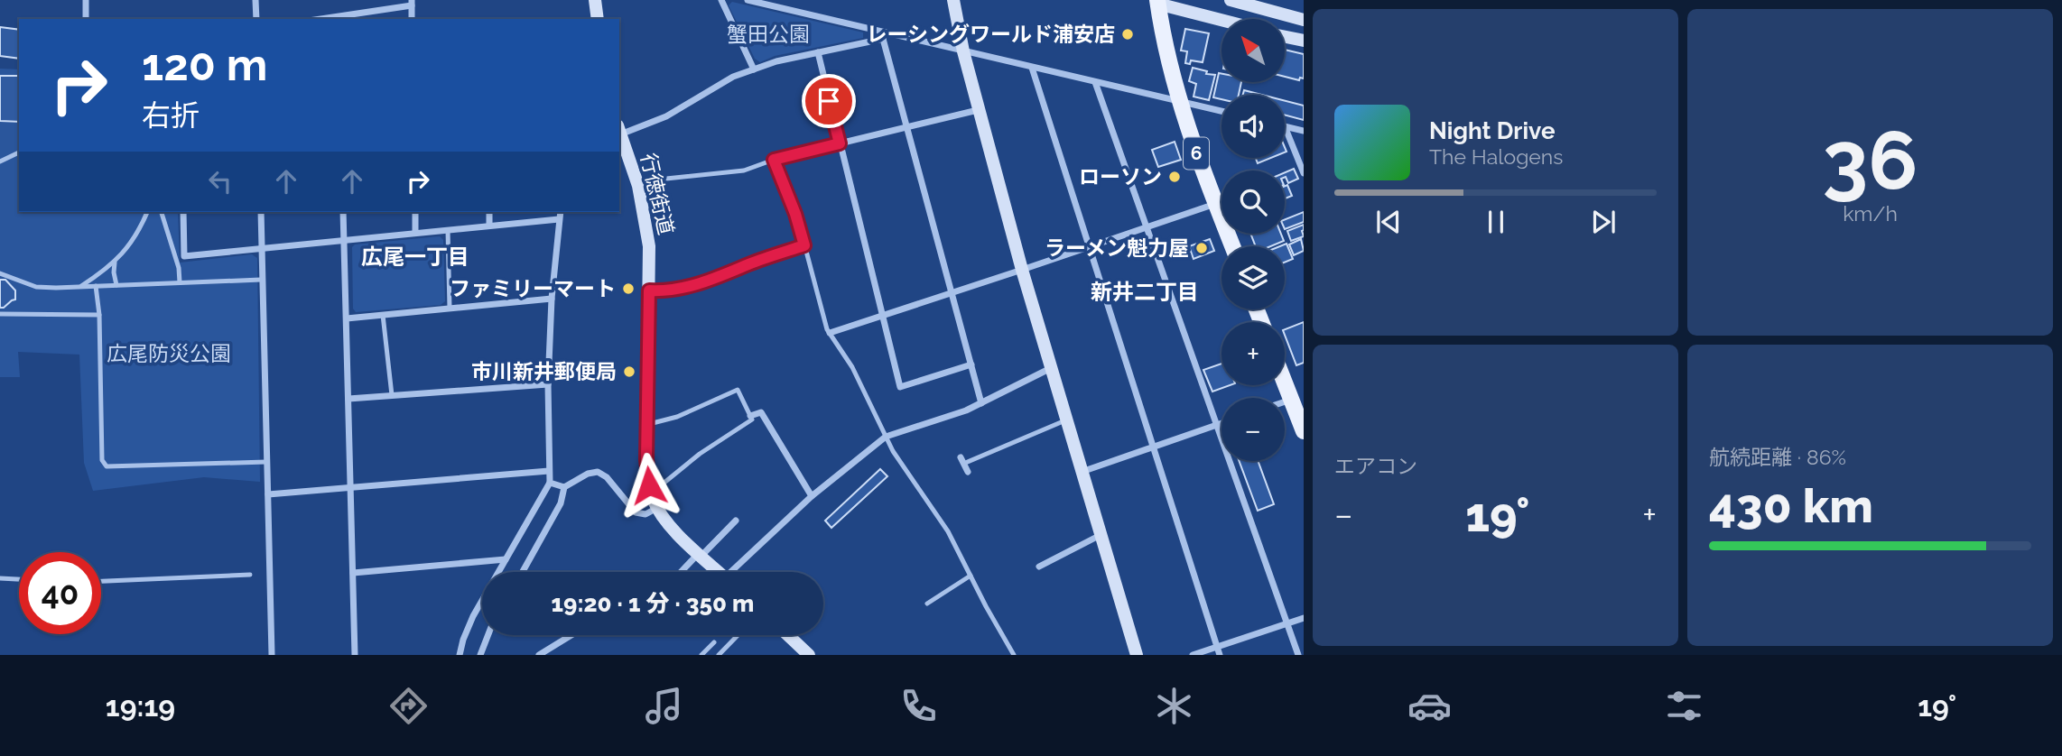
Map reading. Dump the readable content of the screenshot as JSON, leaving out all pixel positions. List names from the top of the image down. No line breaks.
{"streets":{"main road":["6"],"street":["行徳街道"]},"districts":["広尾一丁目","新井二丁目"],"parks":["蟹田公園","広尾防災公園"],"places":["レーシングワールド浦安店","ローソン","ラーメン魁力屋","ファミリーマート","市川新井郵便局"],"north":"top left","page":{"tile":[["36","km/h"],"エアコン",["航続距離 · 86%","430 km"]],"map_buttons":["+","−"],"turn":["120 m","右折"],"song":["Night Drive","The Halogens"],"heat":["−","19°","+"],"limit":"40","trip":"19:20 · 1 分 · 350 m","tabs":["19:19","19°"]}}
